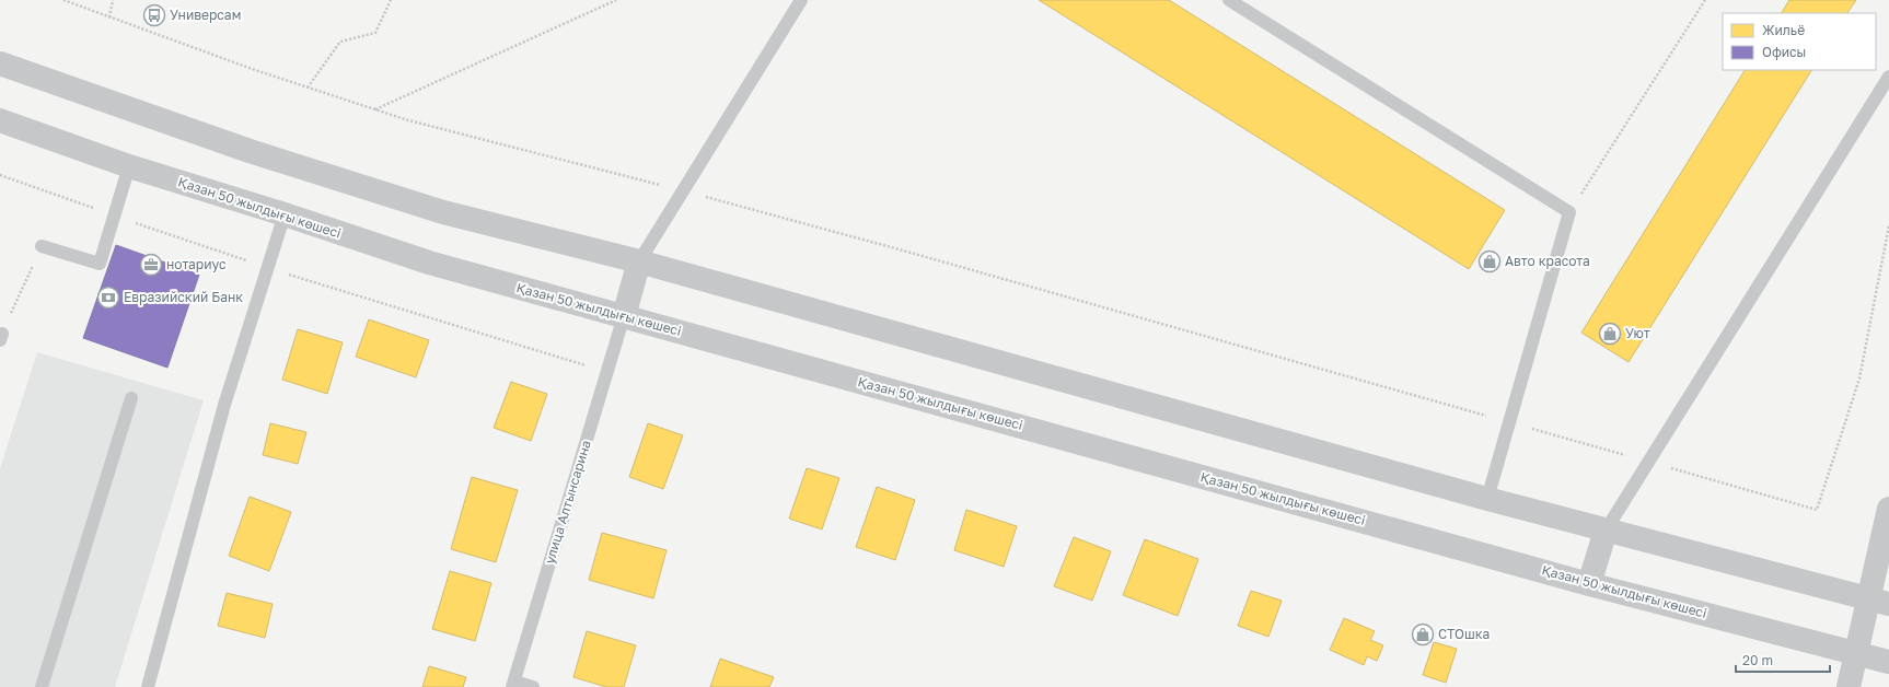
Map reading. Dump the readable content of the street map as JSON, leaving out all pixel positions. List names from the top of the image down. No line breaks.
{"streets":{"street":["Қазан 50 жылдығы көшесі"],"lane":["улица Алтынсарина"]},"crossings":[["Қазан 50 жылдығы көшесі","улица Алтынсарина"]],"places":{"bus stop":["Универсам"],"shop":["Авто красота","Уют","СТОшка"],"office":["нотариус"],"bank":["Евразийский Банк"]},"legend":["Жильё","Офисы"],"scale_bar":"20 m"}
